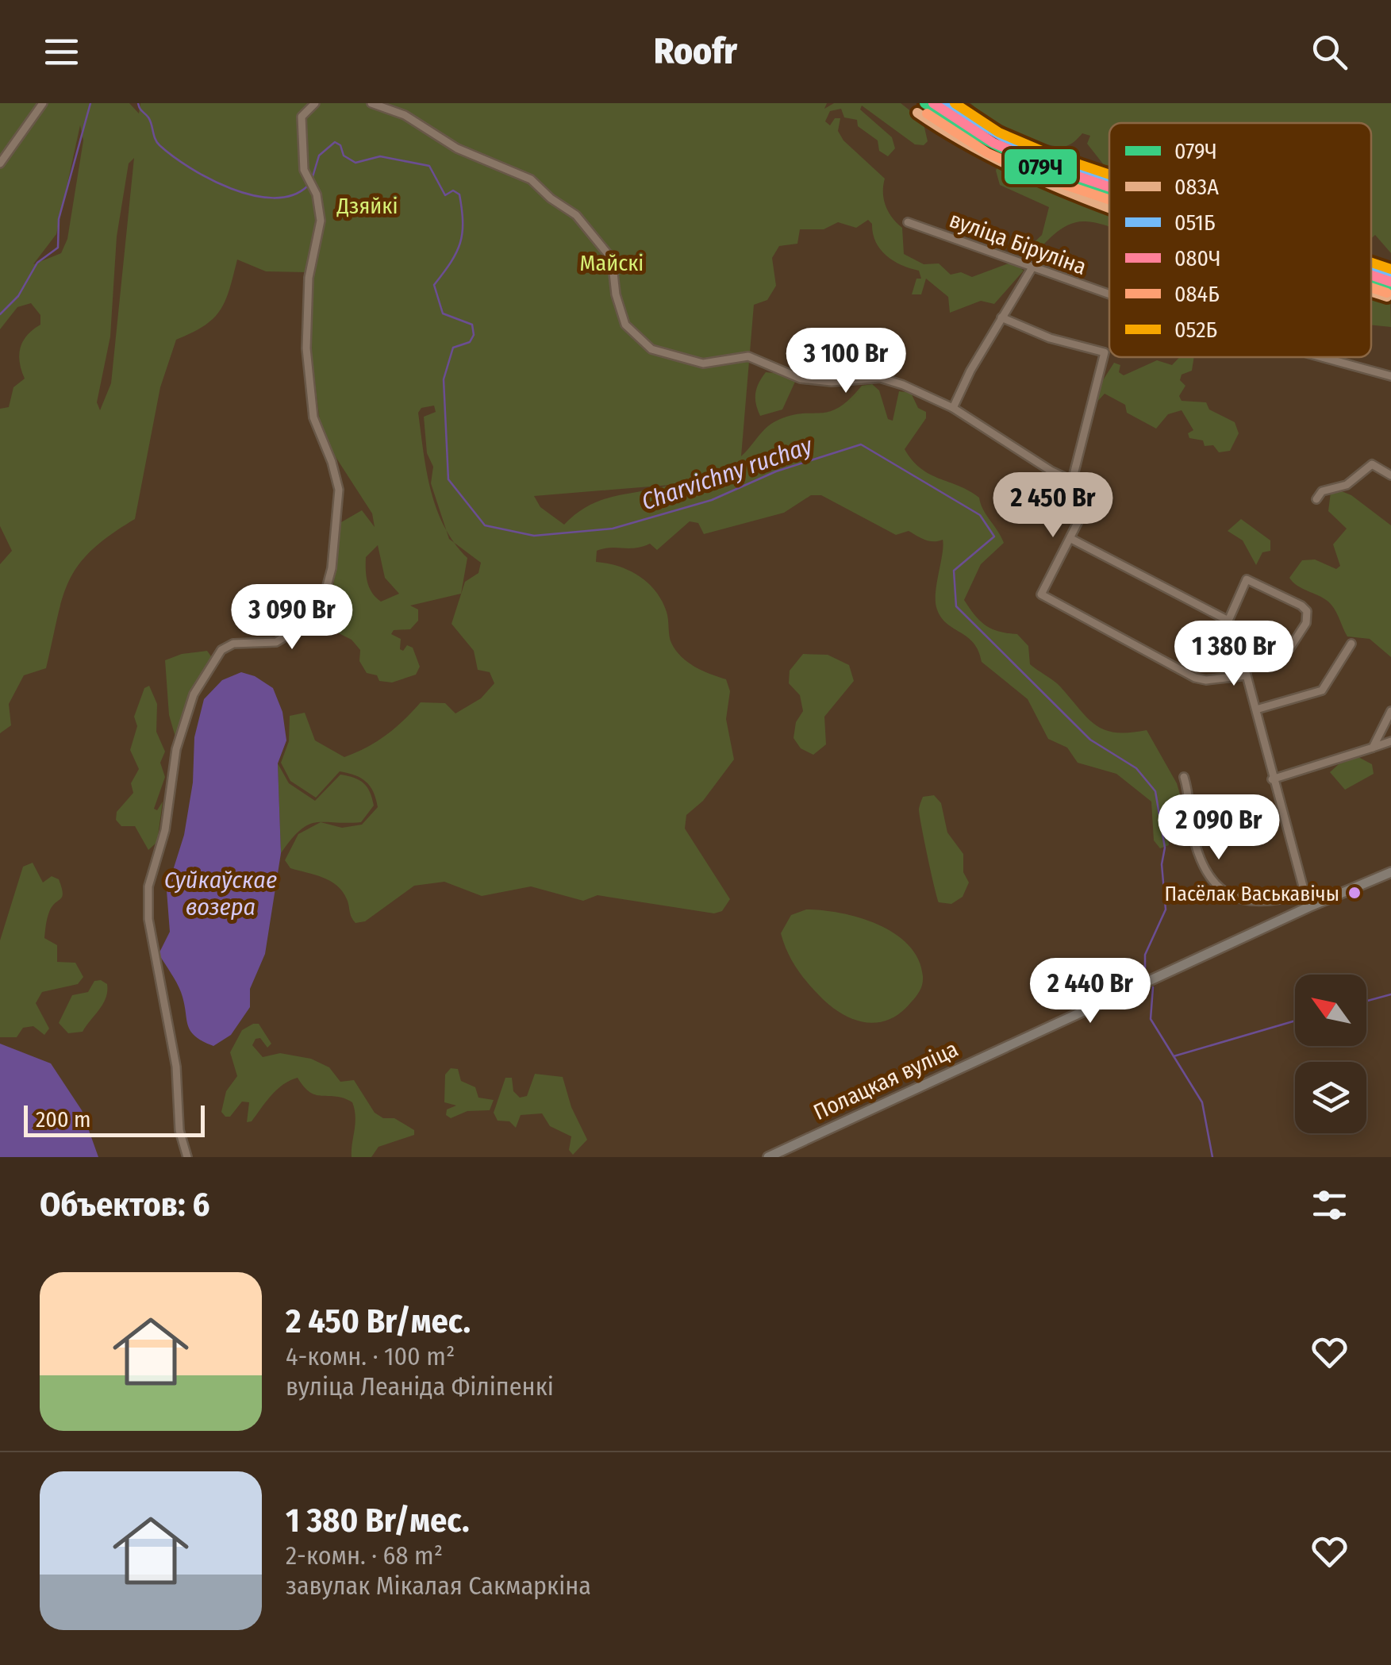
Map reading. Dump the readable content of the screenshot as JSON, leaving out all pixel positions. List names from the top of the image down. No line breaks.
{"streets":{"main road":["Полацкая вуліца"],"street":["вуліца Біруліна"]},"water":["Charvichny ruchay","Суйкаўскае возера"],"parks":["Дзяйкі","Майскі"],"places":["Пасёлак Васькавічы"],"lines":["transit line 079Ч","transit line 051Б","transit line 080Ч","transit line 052Б","transit line 083А","transit line 084Б"],"legend":["079Ч","083А","051Б","080Ч","084Б","052Б"],"scale_bar":"200 m","north":"top left","page":{"header":"Roofr","price":["3 100 Br","2 450 Br","3 090 Br","1 380 Br","2 090 Br","2 440 Br"],"scale":"200 m","heading":"Объектов: 6","list":[{"name":"2 450 Br/мес.","note":"4-комн. · 100 m² · вуліца Леаніда Філіпенкі"},{"name":"1 380 Br/мес.","note":"2-комн. · 68 m² · завулак Мікалая Сакмаркіна"}]}}
